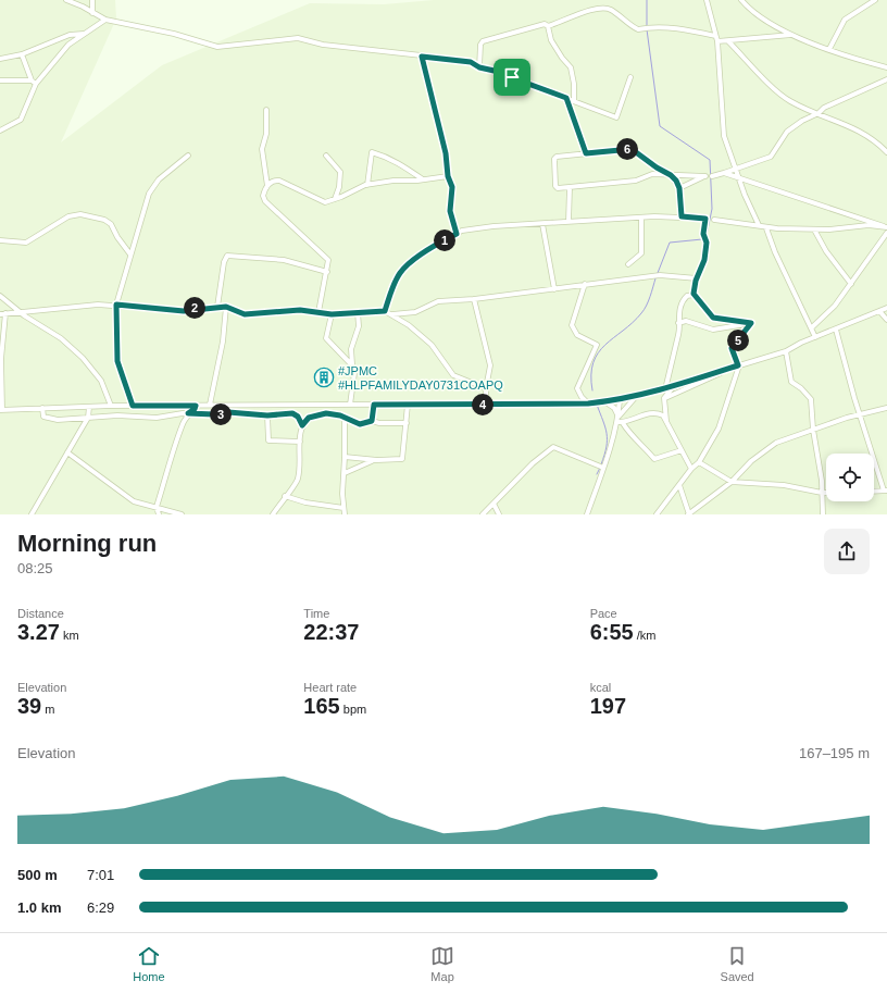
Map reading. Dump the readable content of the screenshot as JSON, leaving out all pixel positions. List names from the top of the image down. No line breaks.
{"places":{"building":["#JPMC #HLPFAMILYDAY0731COAPQ"]},"page":{"pins":["6","1","2","5","4","3"],"heading":["Morning run","08:25"],"stats":[["Distance","3.27 km"],["Time","22:37"],["Pace","6:55 /km"],["Elevation","39 m"],["Heart rate","165 bpm"],["kcal","197"]],"chart":["Elevation","167–195 m"],"list":[{"name":"500 m","note":"7:01"},{"name":"1.0 km","note":"6:29"}],"tabs":["Home","Map","Saved"]}}
